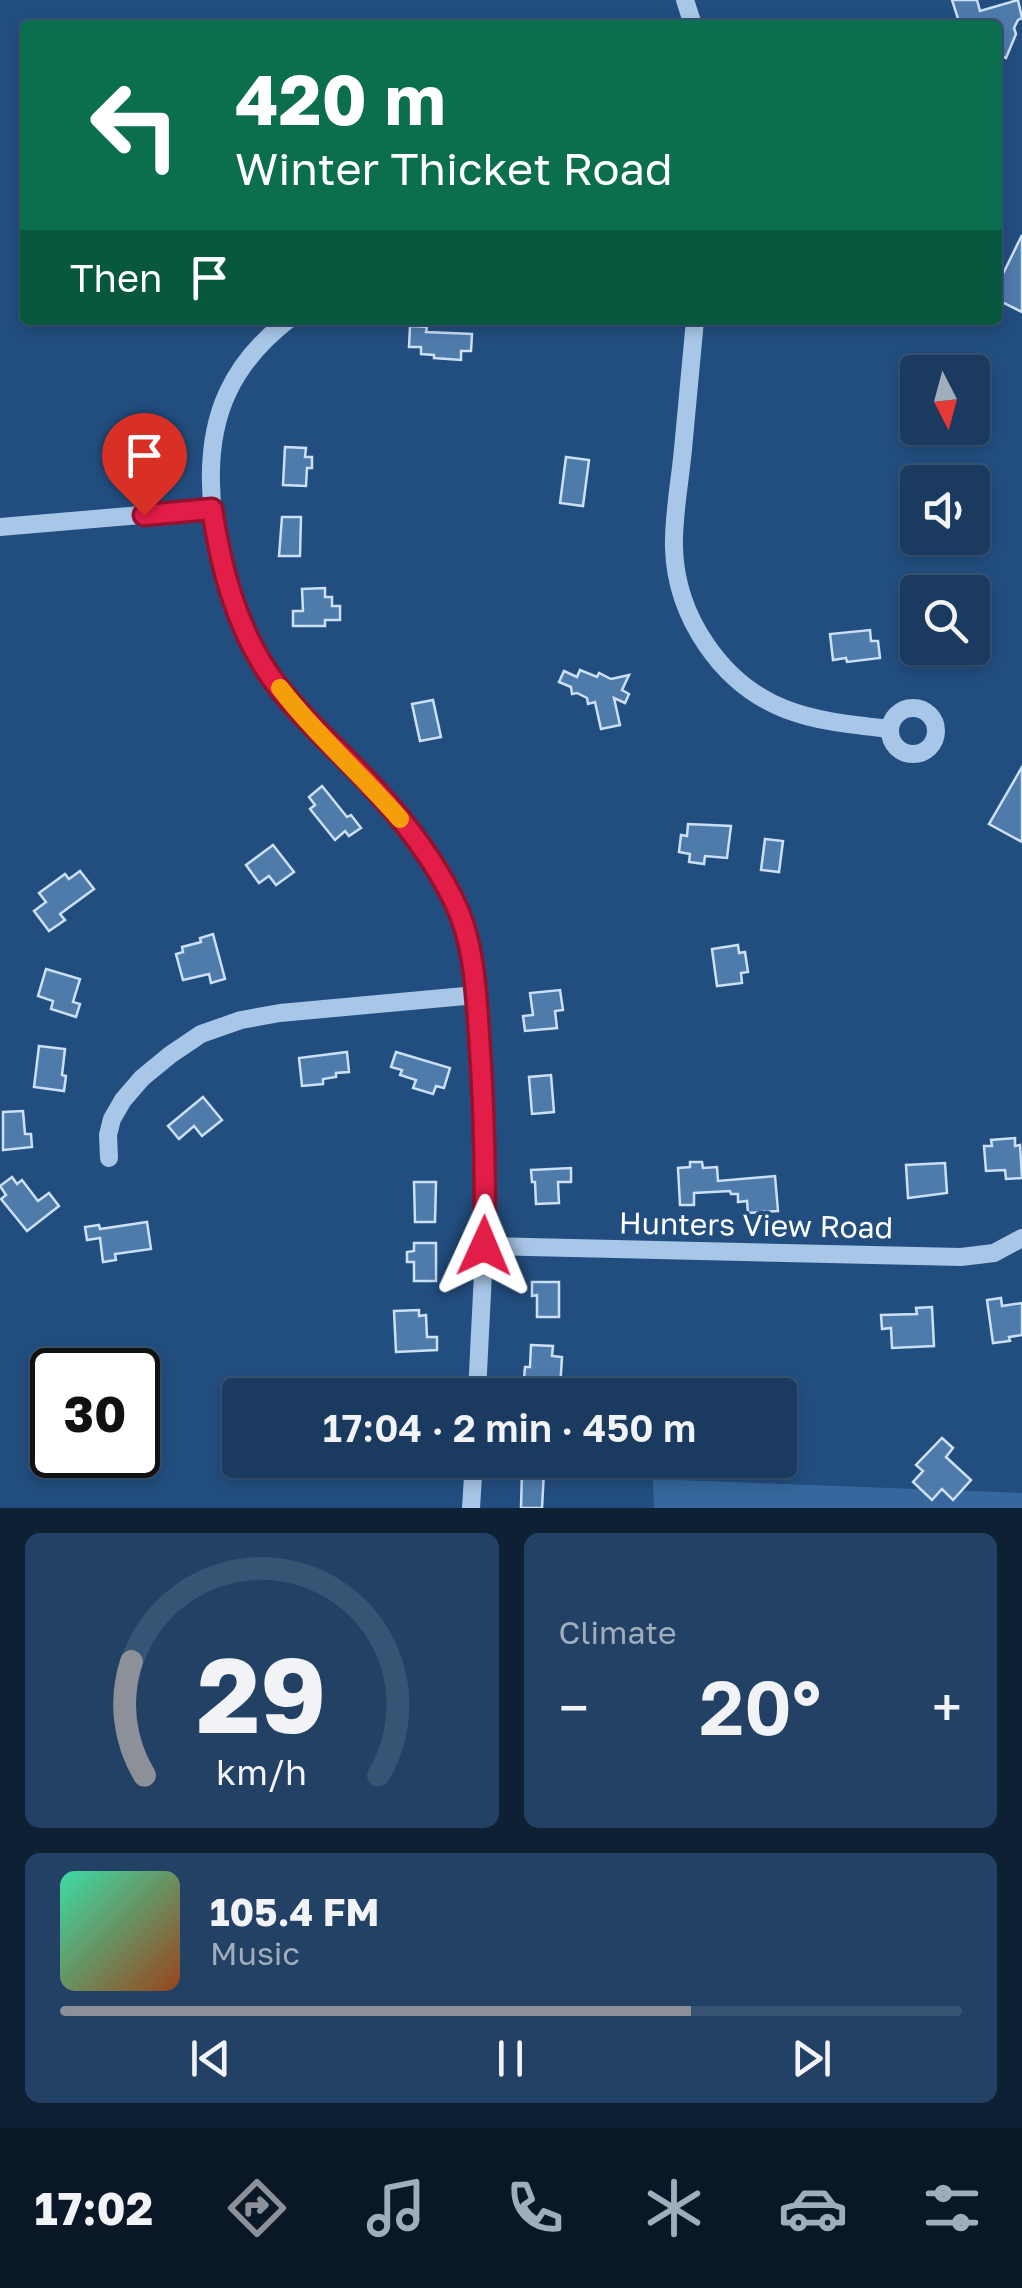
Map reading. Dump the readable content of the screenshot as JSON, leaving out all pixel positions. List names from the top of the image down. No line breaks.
{"streets":{"street":["Hunters View Road"]},"north":"bottom","page":{"turn":["420 m","Winter Thicket Road"],"then":"Then","limit":"30","trip":"17:04 · 2 min · 450 m","tile":"Climate","heat":["−","20°","+"],"song":["105.4 FM","Music"],"tabs":"17:02","gauge":["29","km/h"]}}
